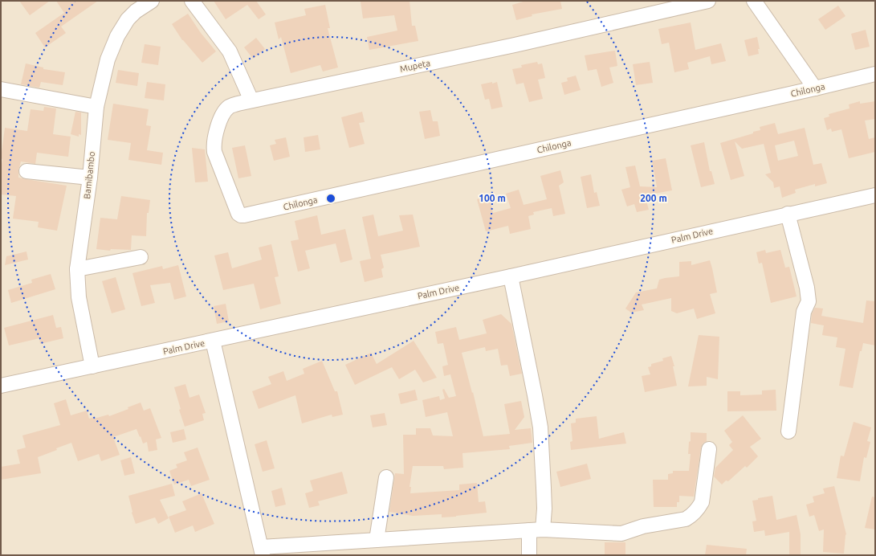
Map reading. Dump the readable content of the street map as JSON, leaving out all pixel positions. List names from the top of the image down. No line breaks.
{"streets":{"street":["Mupeta","Chilonga","Bamibambo","Palm Drive"]},"crossings":[["Mupeta","Chilonga"],["Bamibambo","Palm Drive"]],"rings":["100 m","200 m"]}
